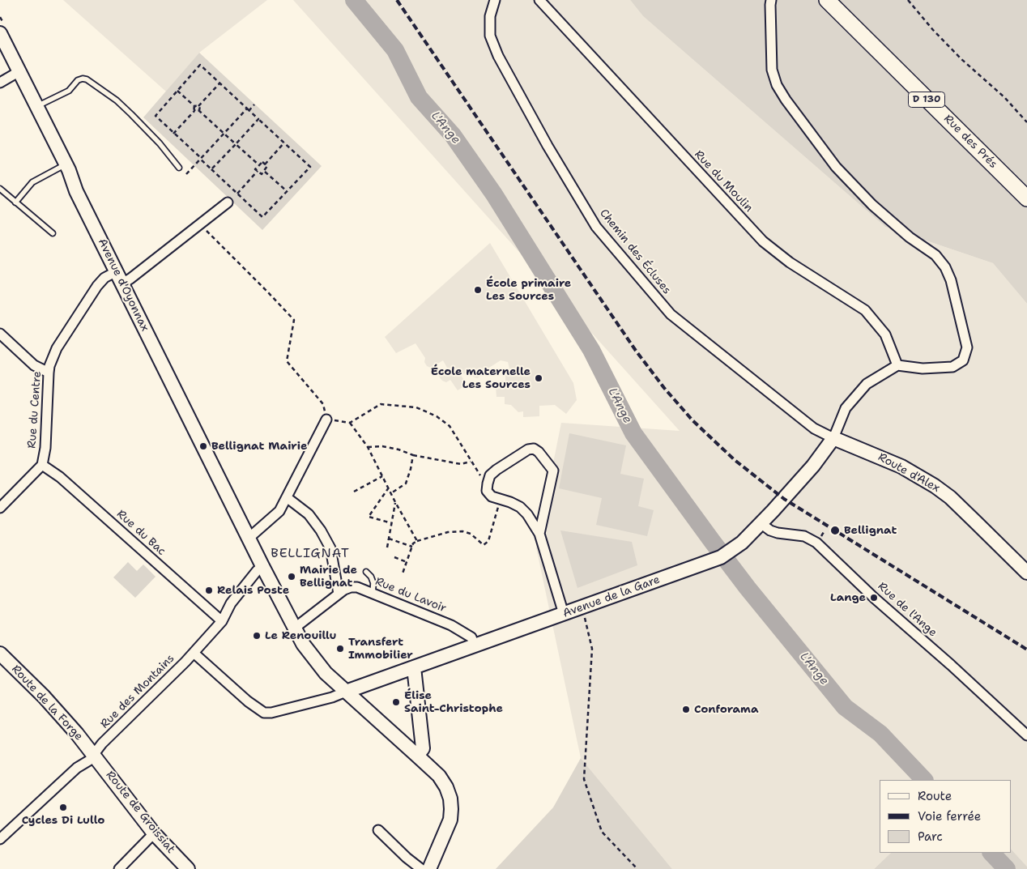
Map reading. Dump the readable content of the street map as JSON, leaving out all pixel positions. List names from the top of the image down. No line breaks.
{"streets":{"main road":["D 130","Rue des Prés","Avenue d'Oyonnax","Route d'Alex","Avenue de la Gare","Route de la Forge","Route de Groissiat"],"street":["Rue du Moulin","Chemin des Écluses","Rue du Centre","Rue du Bac","Rue du Lavoir","Rue de l'Ange","Rue des Montains"]},"crossings":[["Chemin des Écluses","Route d'Alex"],["Chemin des Écluses","Avenue de la Gare"],["Avenue d'Oyonnax","Rue du Centre"],["Avenue d'Oyonnax","Rue du Lavoir"],["Avenue d'Oyonnax","Avenue de la Gare"],["Avenue d'Oyonnax","Rue des Montains"],["Rue du Centre","Rue du Bac"],["Route d'Alex","Avenue de la Gare"],["Rue du Bac","Rue des Montains"],["Rue du Lavoir","Avenue de la Gare"],["Avenue de la Gare","Rue de l'Ange"],["Rue des Montains","Route de la Forge"],["Rue des Montains","Route de Groissiat"],["Route de la Forge","Route de Groissiat"]],"districts":["BELLIGNAT"],"water":["L'Ange"],"places":["École primaire Les Sources","École maternelle Les Sources","Bellignat Mairie","Bellignat","Mairie de Bellignat","Relais Poste","Lange","Le Renouillu","Transfert Immobilier","Élise Saint-Christophe","Conforama","Cycles Di Lullo"],"legend":["Route","Voie ferrée","Parc"]}
